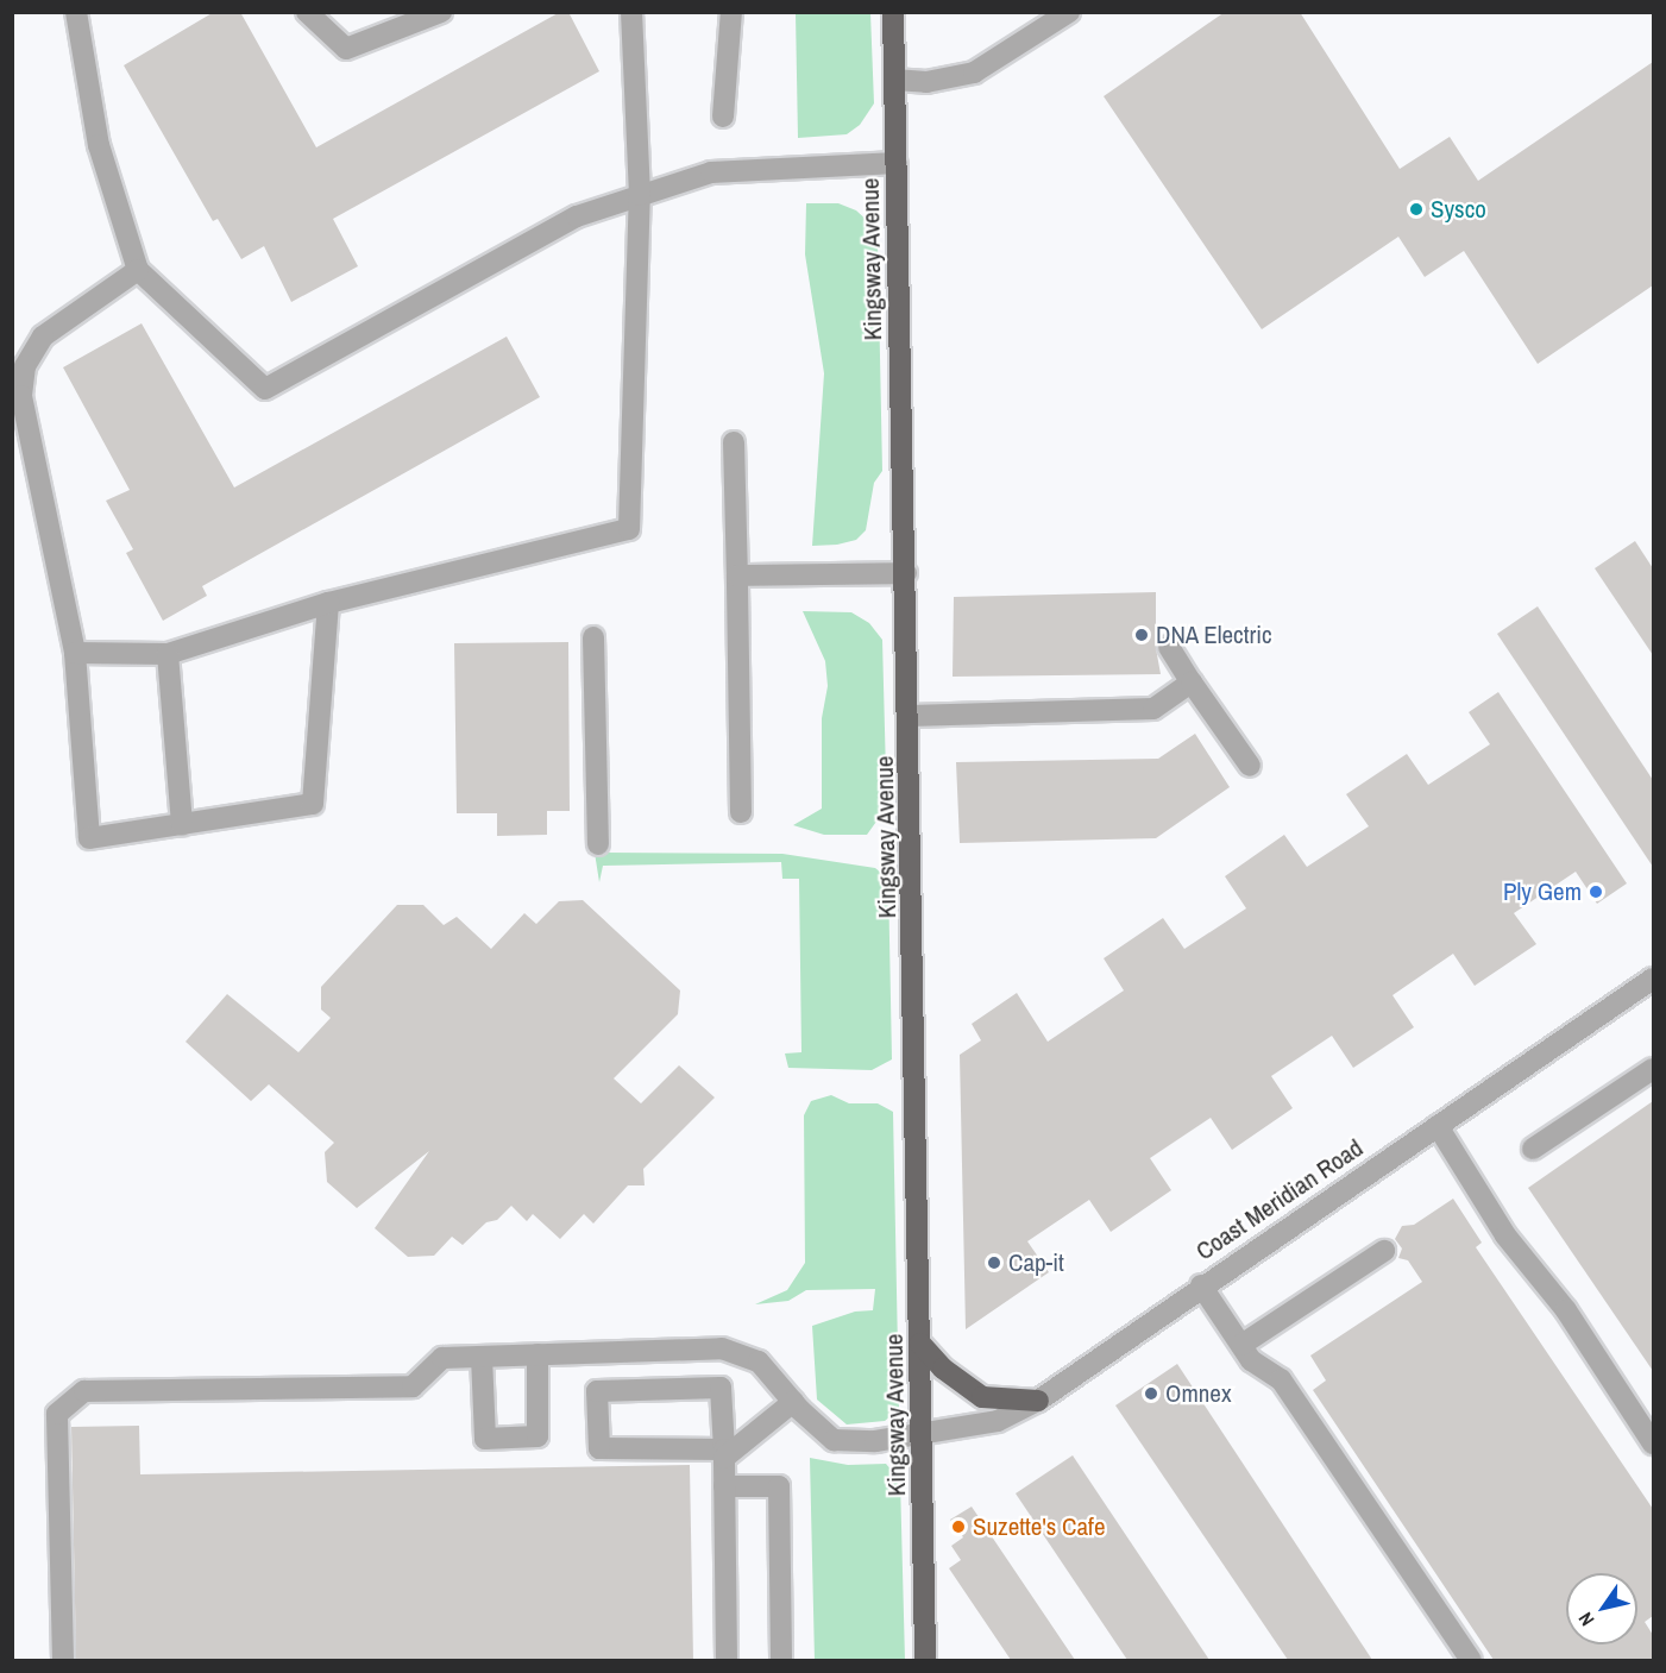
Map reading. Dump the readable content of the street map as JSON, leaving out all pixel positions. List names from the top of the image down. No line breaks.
{"streets":{"main road":["Kingsway Avenue"],"street":["Coast Meridian Road"]},"crossings":[["Kingsway Avenue","Coast Meridian Road"]],"places":["Sysco","DNA Electric","Ply Gem","Cap-it","Omnex","Suzette's Cafe"],"north":"bottom left"}
